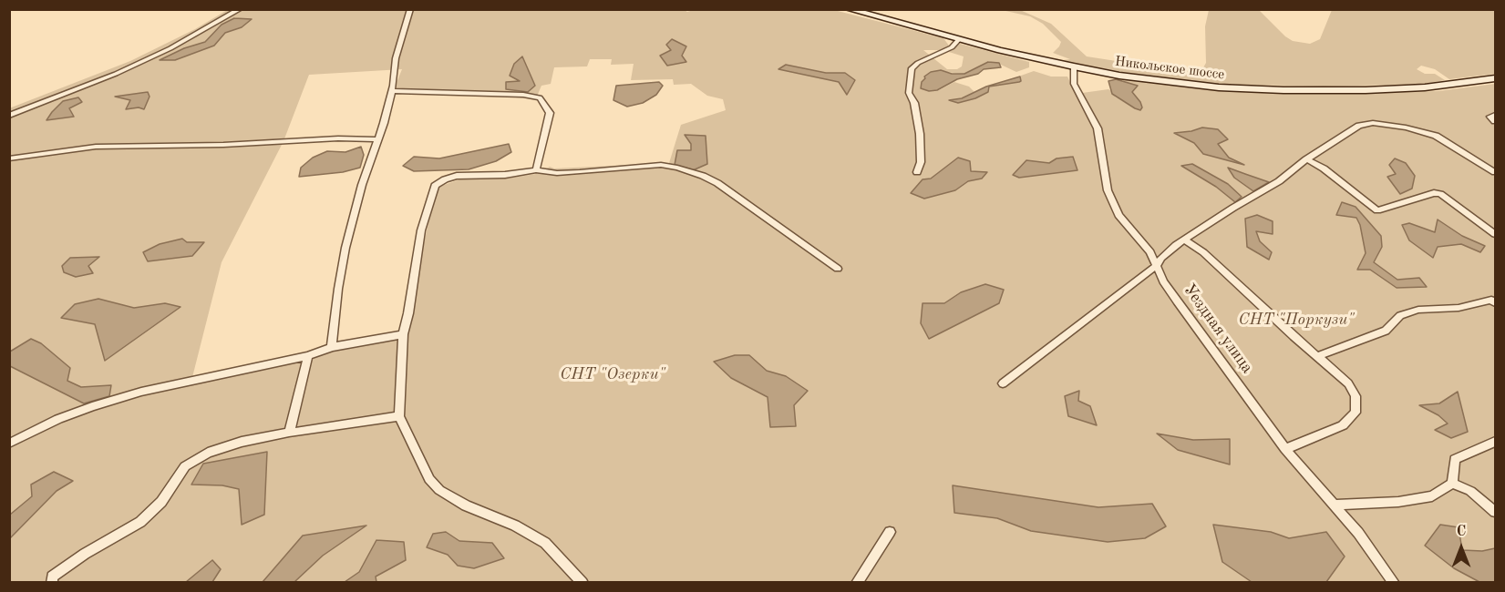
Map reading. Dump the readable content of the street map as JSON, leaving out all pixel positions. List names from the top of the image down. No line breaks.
{"streets":{"main road":["Никольское шоссе"],"street":["Уездная улица"]},"crossings":[["Никольское шоссе","Уездная улица"]],"parks":["СНТ \"Поркузи\"","СНТ \"Озерки\""],"north":"top"}
